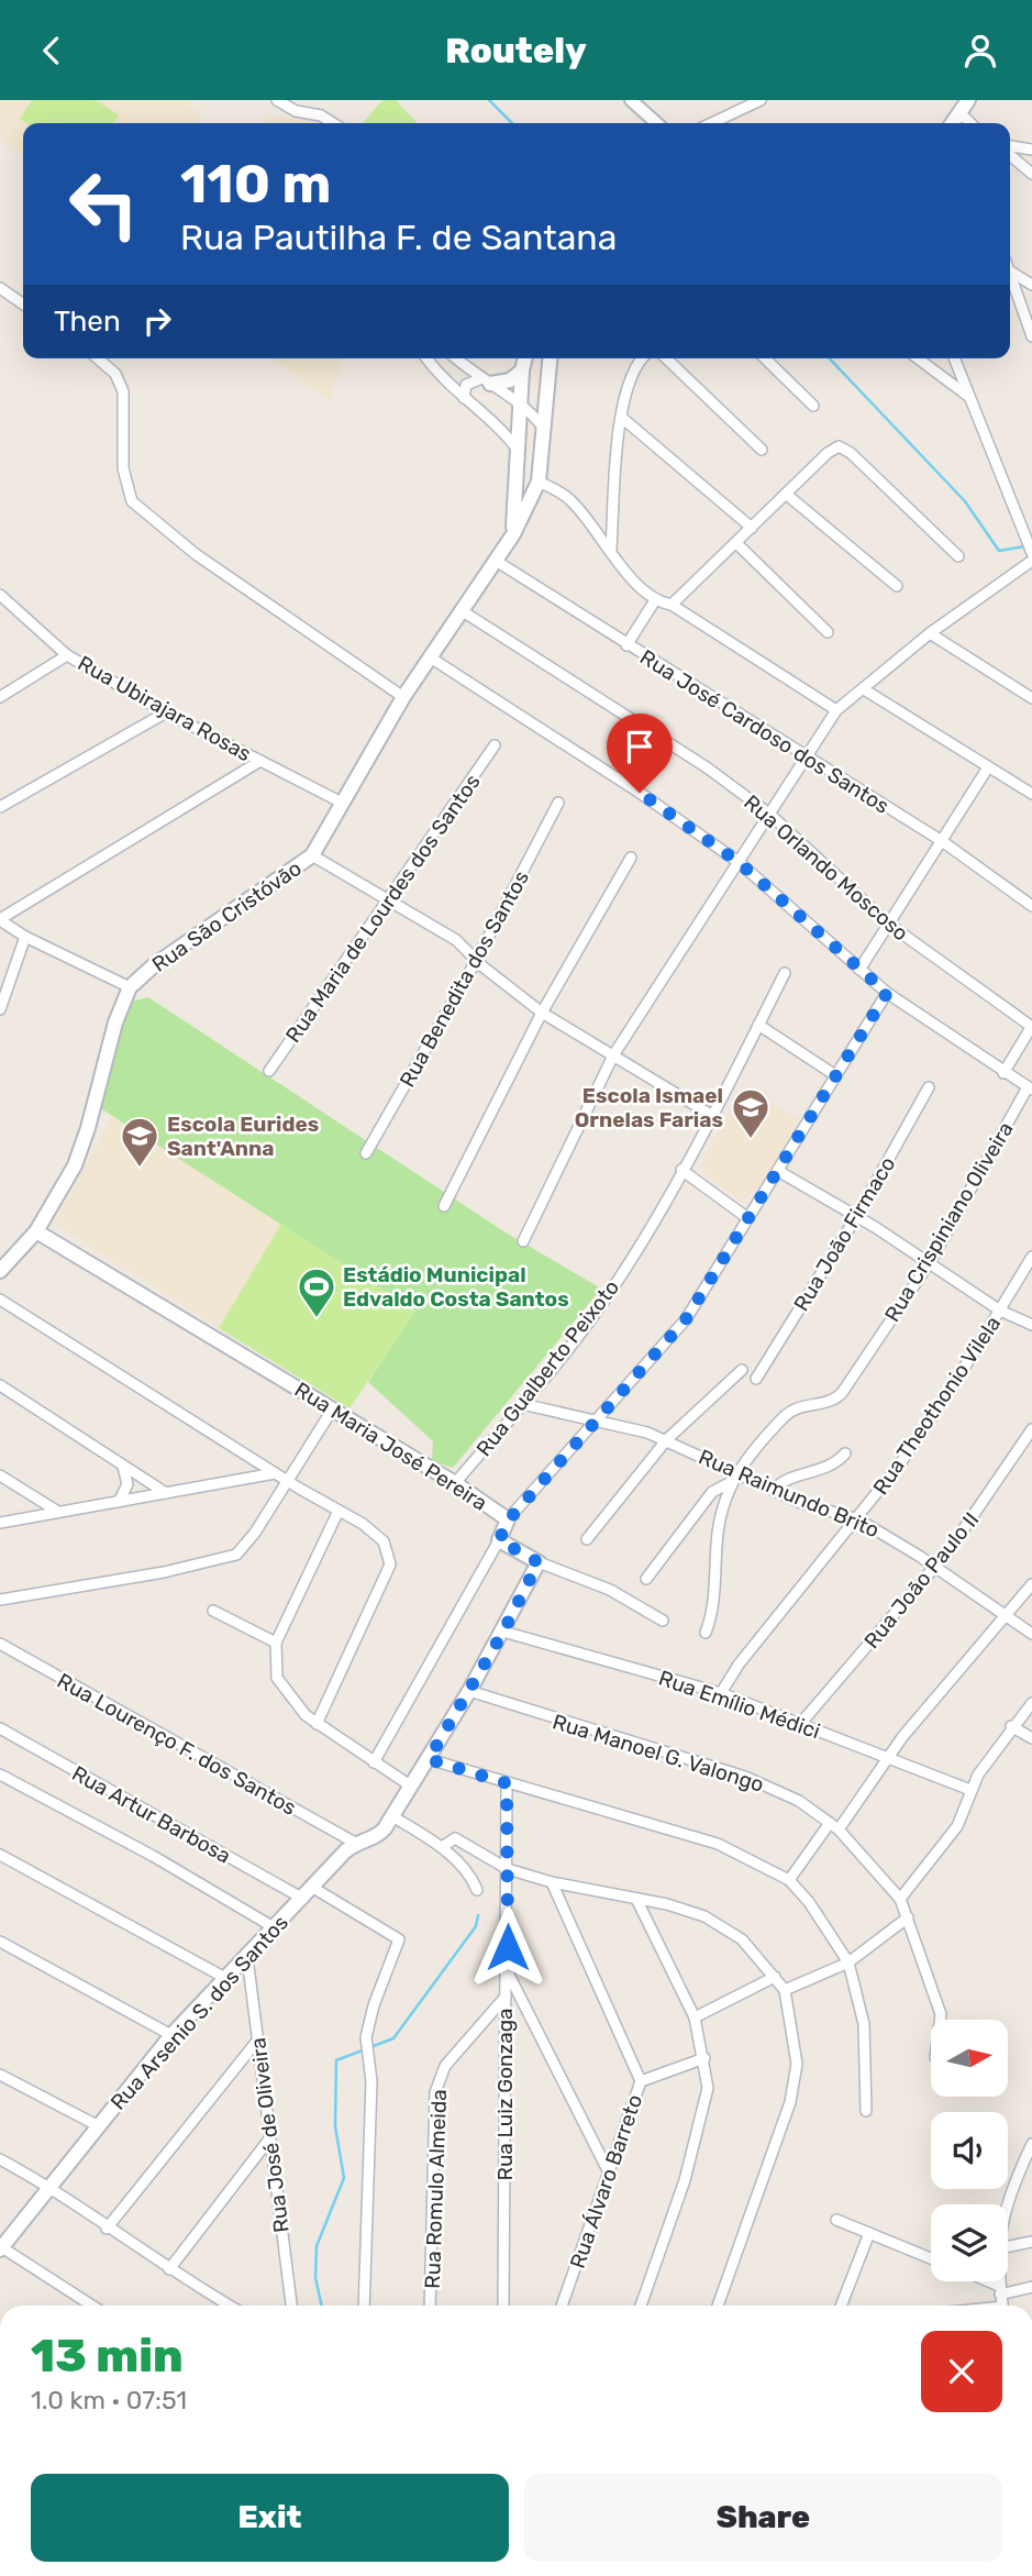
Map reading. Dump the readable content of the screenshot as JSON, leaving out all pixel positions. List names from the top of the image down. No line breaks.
{"streets":{"main road":["Rua São Cristóvão","Rua Maria José Pereira","Rua Arsenio S. dos Santos"],"street":["Rua Ubirajara Rosas","Rua José Cardoso dos Santos","Rua Orlando Moscoso","Rua Maria de Lourdes dos Santos","Rua Benedita dos Santos","Rua Crispiniano Oliveira","Rua João Firmaco","Rua Gualberto Peixoto","Rua Theothonio Vilela","Rua Raimundo Brito","Rua João Paulo II","Rua Emílio Médici","Rua Lourenço F. dos Santos","Rua Manoel G. Valongo","Rua Artur Barbosa","Rua Luiz Gonzaga","Rua José de Oliveira","Rua Álvaro Barreto","Rua Romulo Almeida"]},"crossings":[["Rua Ubirajara Rosas","Rua São Cristóvão"],["Rua José Cardoso dos Santos","Rua São Cristóvão"],["Rua Orlando Moscoso","Rua São Cristóvão"],["Rua São Cristóvão","Rua Maria José Pereira"],["Rua Crispiniano Oliveira","Rua Raimundo Brito"],["Rua Gualberto Peixoto","Rua Maria José Pereira"],["Rua Gualberto Peixoto","Rua Raimundo Brito"],["Rua Theothonio Vilela","Rua Raimundo Brito"],["Rua Theothonio Vilela","Rua Emílio Médici"],["Rua Raimundo Brito","Rua João Paulo II"],["Rua João Paulo II","Rua Emílio Médici"],["Rua Lourenço F. dos Santos","Rua Arsenio S. dos Santos"],["Rua Artur Barbosa","Rua Arsenio S. dos Santos"],["Rua Arsenio S. dos Santos","Rua José de Oliveira"],["Rua Luiz Gonzaga","Rua Romulo Almeida"]],"places":{"school or university":["Escola Ismael Ornelas Farias","Escola Eurides Sant'Anna"],"sports":["Estádio Municipal Edvaldo Costa Santos"]},"north":"right","page":{"header":"Routely","turn":["110 m","Rua Pautilha F. de Santana"],"then":"Then","heading":["13 min","1.0 km · 07:51"],"buttons":["Exit","Share"]}}
